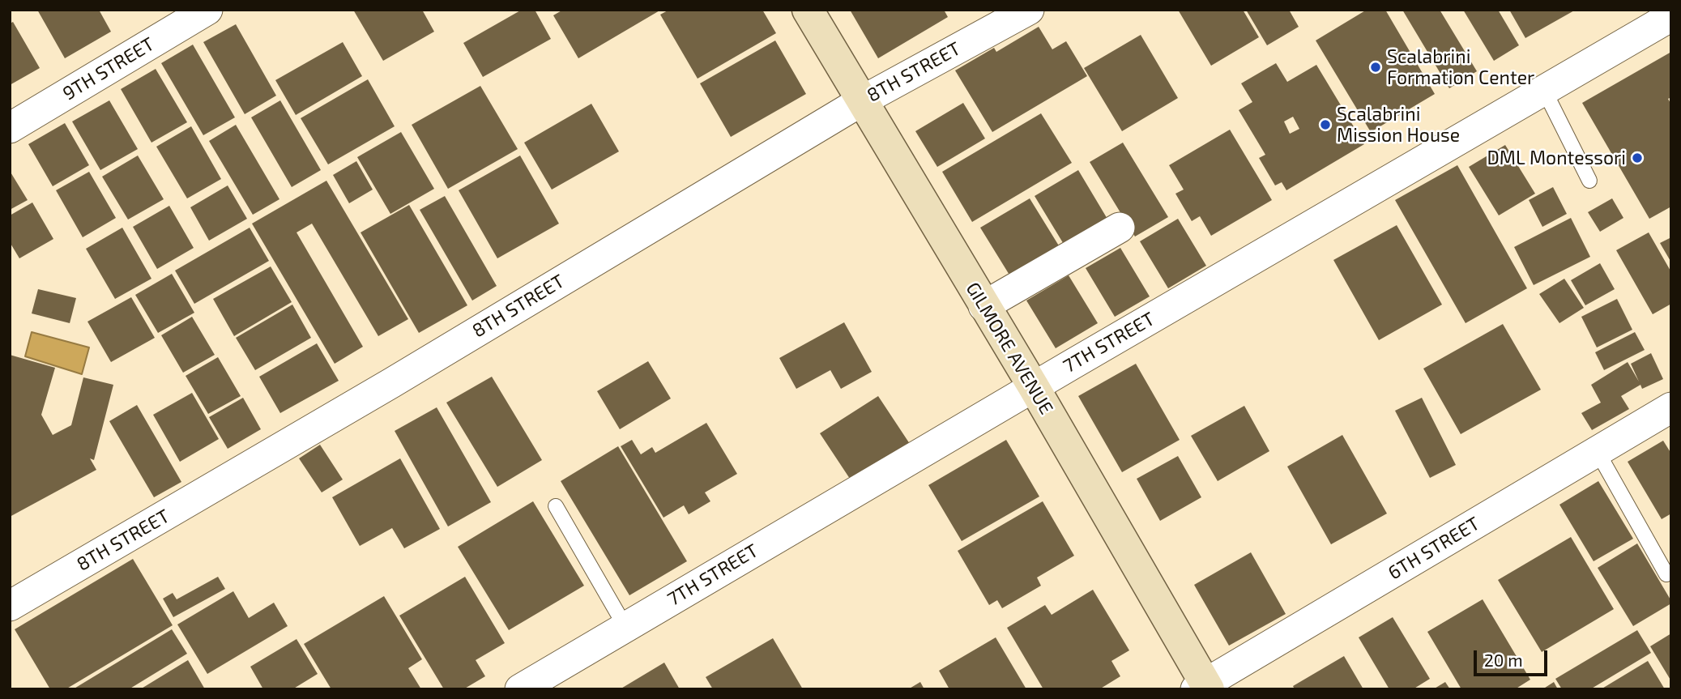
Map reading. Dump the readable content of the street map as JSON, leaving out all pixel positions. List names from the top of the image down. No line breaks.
{"streets":{"main road":["GILMORE AVENUE"],"street":["9TH STREET","8TH STREET","7TH STREET","6TH STREET"]},"crossings":[["8TH STREET","GILMORE AVENUE"],["7TH STREET","GILMORE AVENUE"],["GILMORE AVENUE","6TH STREET"]],"places":["Scalabrini Formation Center","Scalabrini Mission House","DML Montessori"],"scale_bar":"20 m"}
